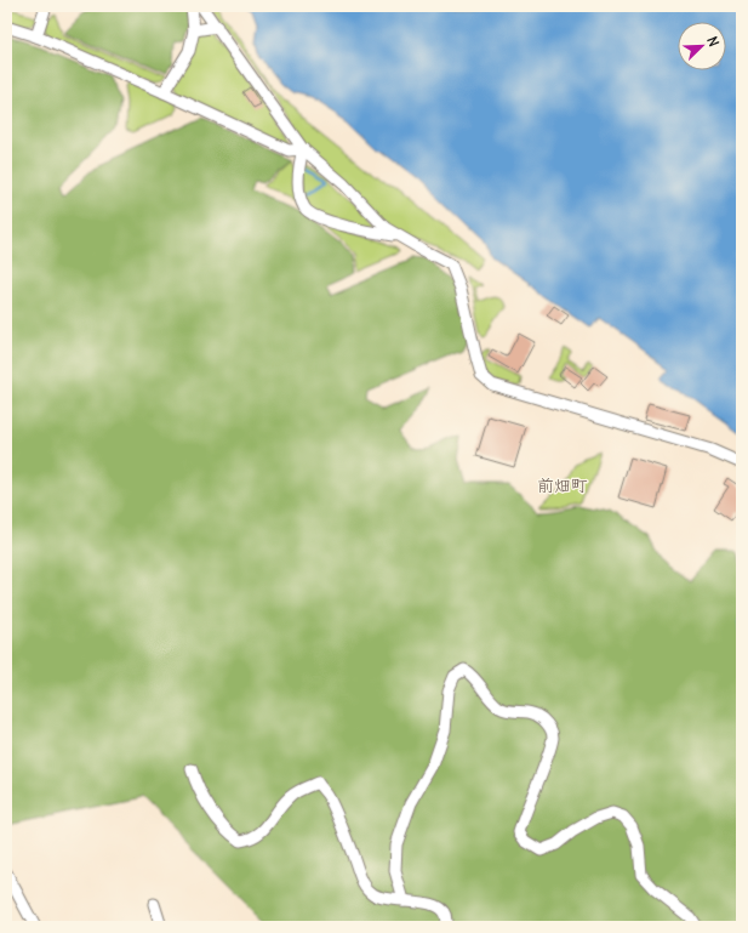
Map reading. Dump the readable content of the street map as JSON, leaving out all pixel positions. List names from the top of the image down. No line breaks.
{"districts":["前畑町"],"north":"top right"}
